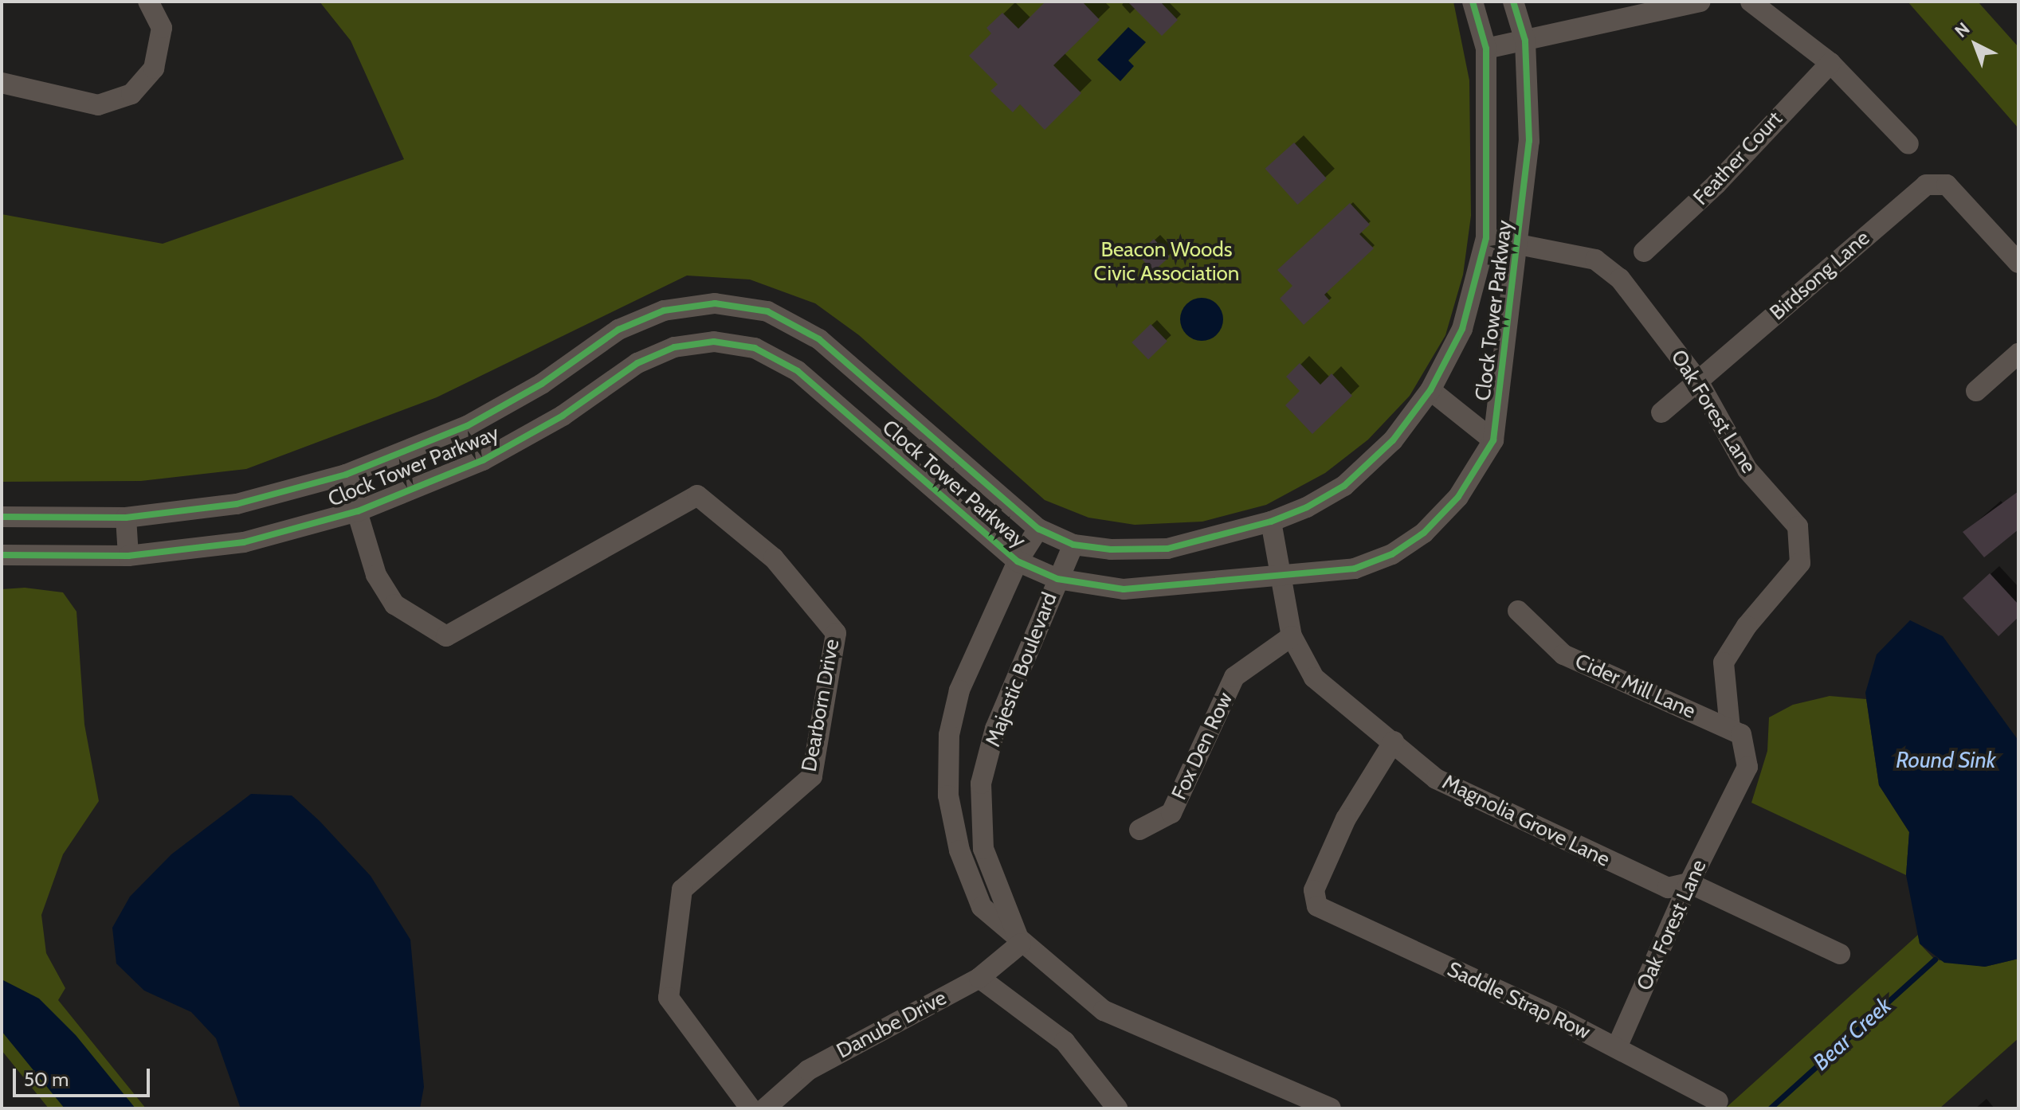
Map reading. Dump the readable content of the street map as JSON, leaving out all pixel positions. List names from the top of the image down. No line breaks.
{"streets":{"street":["Feather Court","Birdsong Lane","Clock Tower Parkway","Oak Forest Lane","Majestic Boulevard","Cider Mill Lane","Dearborn Drive","Fox Den Row","Magnolia Grove Lane","Saddle Strap Row","Danube Drive"]},"crossings":[["Birdsong Lane","Oak Forest Lane"],["Clock Tower Parkway","Oak Forest Lane"],["Clock Tower Parkway","Majestic Boulevard"],["Clock Tower Parkway","Dearborn Drive"],["Clock Tower Parkway","Magnolia Grove Lane"],["Oak Forest Lane","Cider Mill Lane"],["Oak Forest Lane","Magnolia Grove Lane"],["Oak Forest Lane","Saddle Strap Row"],["Majestic Boulevard","Danube Drive"],["Fox Den Row","Magnolia Grove Lane"],["Magnolia Grove Lane","Saddle Strap Row"]],"water":["Round Sink","Bear Creek"],"parks":["Beacon Woods Civic Association"],"scale_bar":"50 m","north":"top left"}
